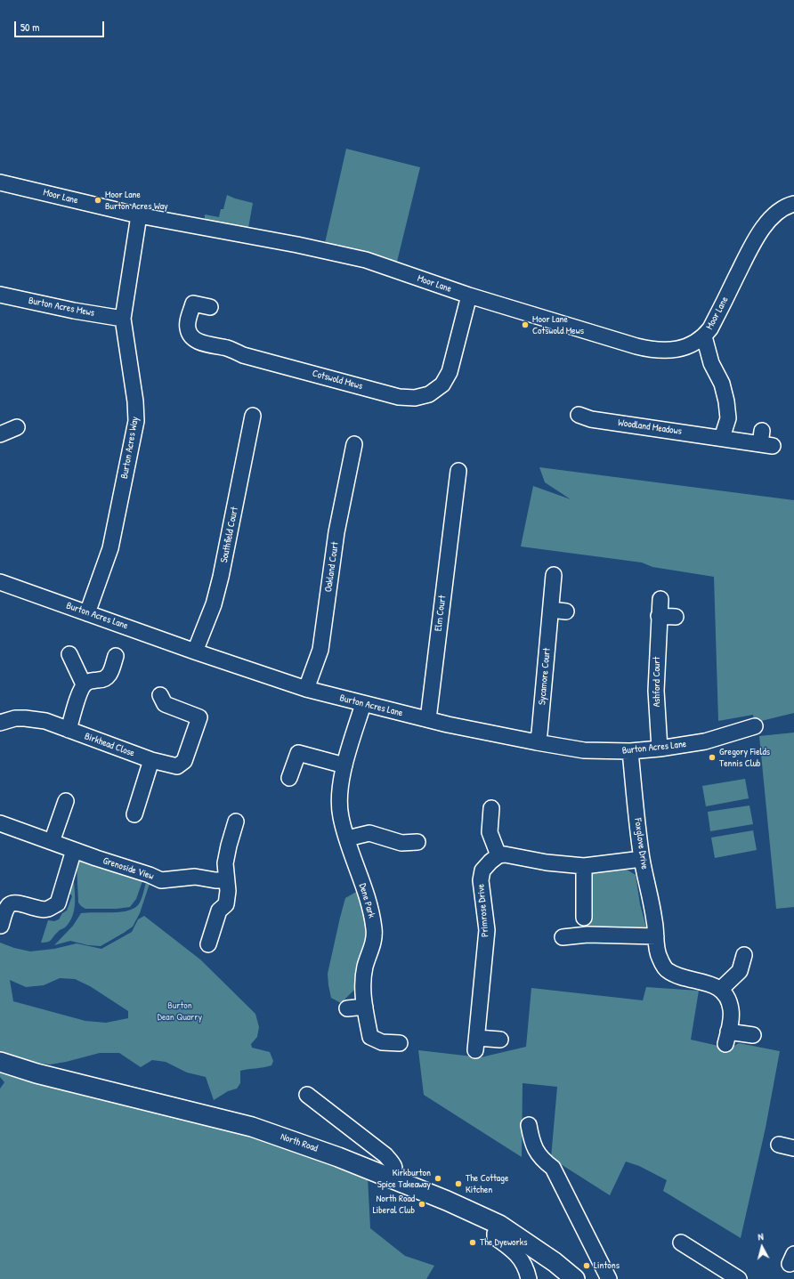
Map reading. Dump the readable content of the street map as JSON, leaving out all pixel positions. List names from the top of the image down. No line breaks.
{"streets":{"main road":["North Road"],"street":["Moor Lane","Burton Acres Mews","Cotswold Mews","Woodland Meadows","Burton Acres Way","Southfield Court","Oakland Court","Elm Court","Burton Acres Lane","Sycamore Court","Ashford Court","Birkhead Close","Foxglove Drive","Grenoside View","Dene Park","Primrose Drive"]},"crossings":[["Moor Lane","Cotswold Mews"],["Moor Lane","Burton Acres Way"],["Burton Acres Mews","Burton Acres Way"],["Burton Acres Way","Burton Acres Lane"],["Southfield Court","Burton Acres Lane"],["Oakland Court","Burton Acres Lane"],["Elm Court","Burton Acres Lane"],["Burton Acres Lane","Sycamore Court"],["Burton Acres Lane","Ashford Court"],["Burton Acres Lane","Foxglove Drive"],["Burton Acres Lane","Dene Park"]],"parks":["Burton Dean Quarry"],"places":["Moor Lane Burton Acres Way","Moor Lane Cotswold Mews","Gregory Fields Tennis Club","Kirkburton Spice Takeaway","The Cottage Kitchen","North Road Liberal Club","The Dyeworks","Lintons"],"scale_bar":"50 m","north":"top"}
